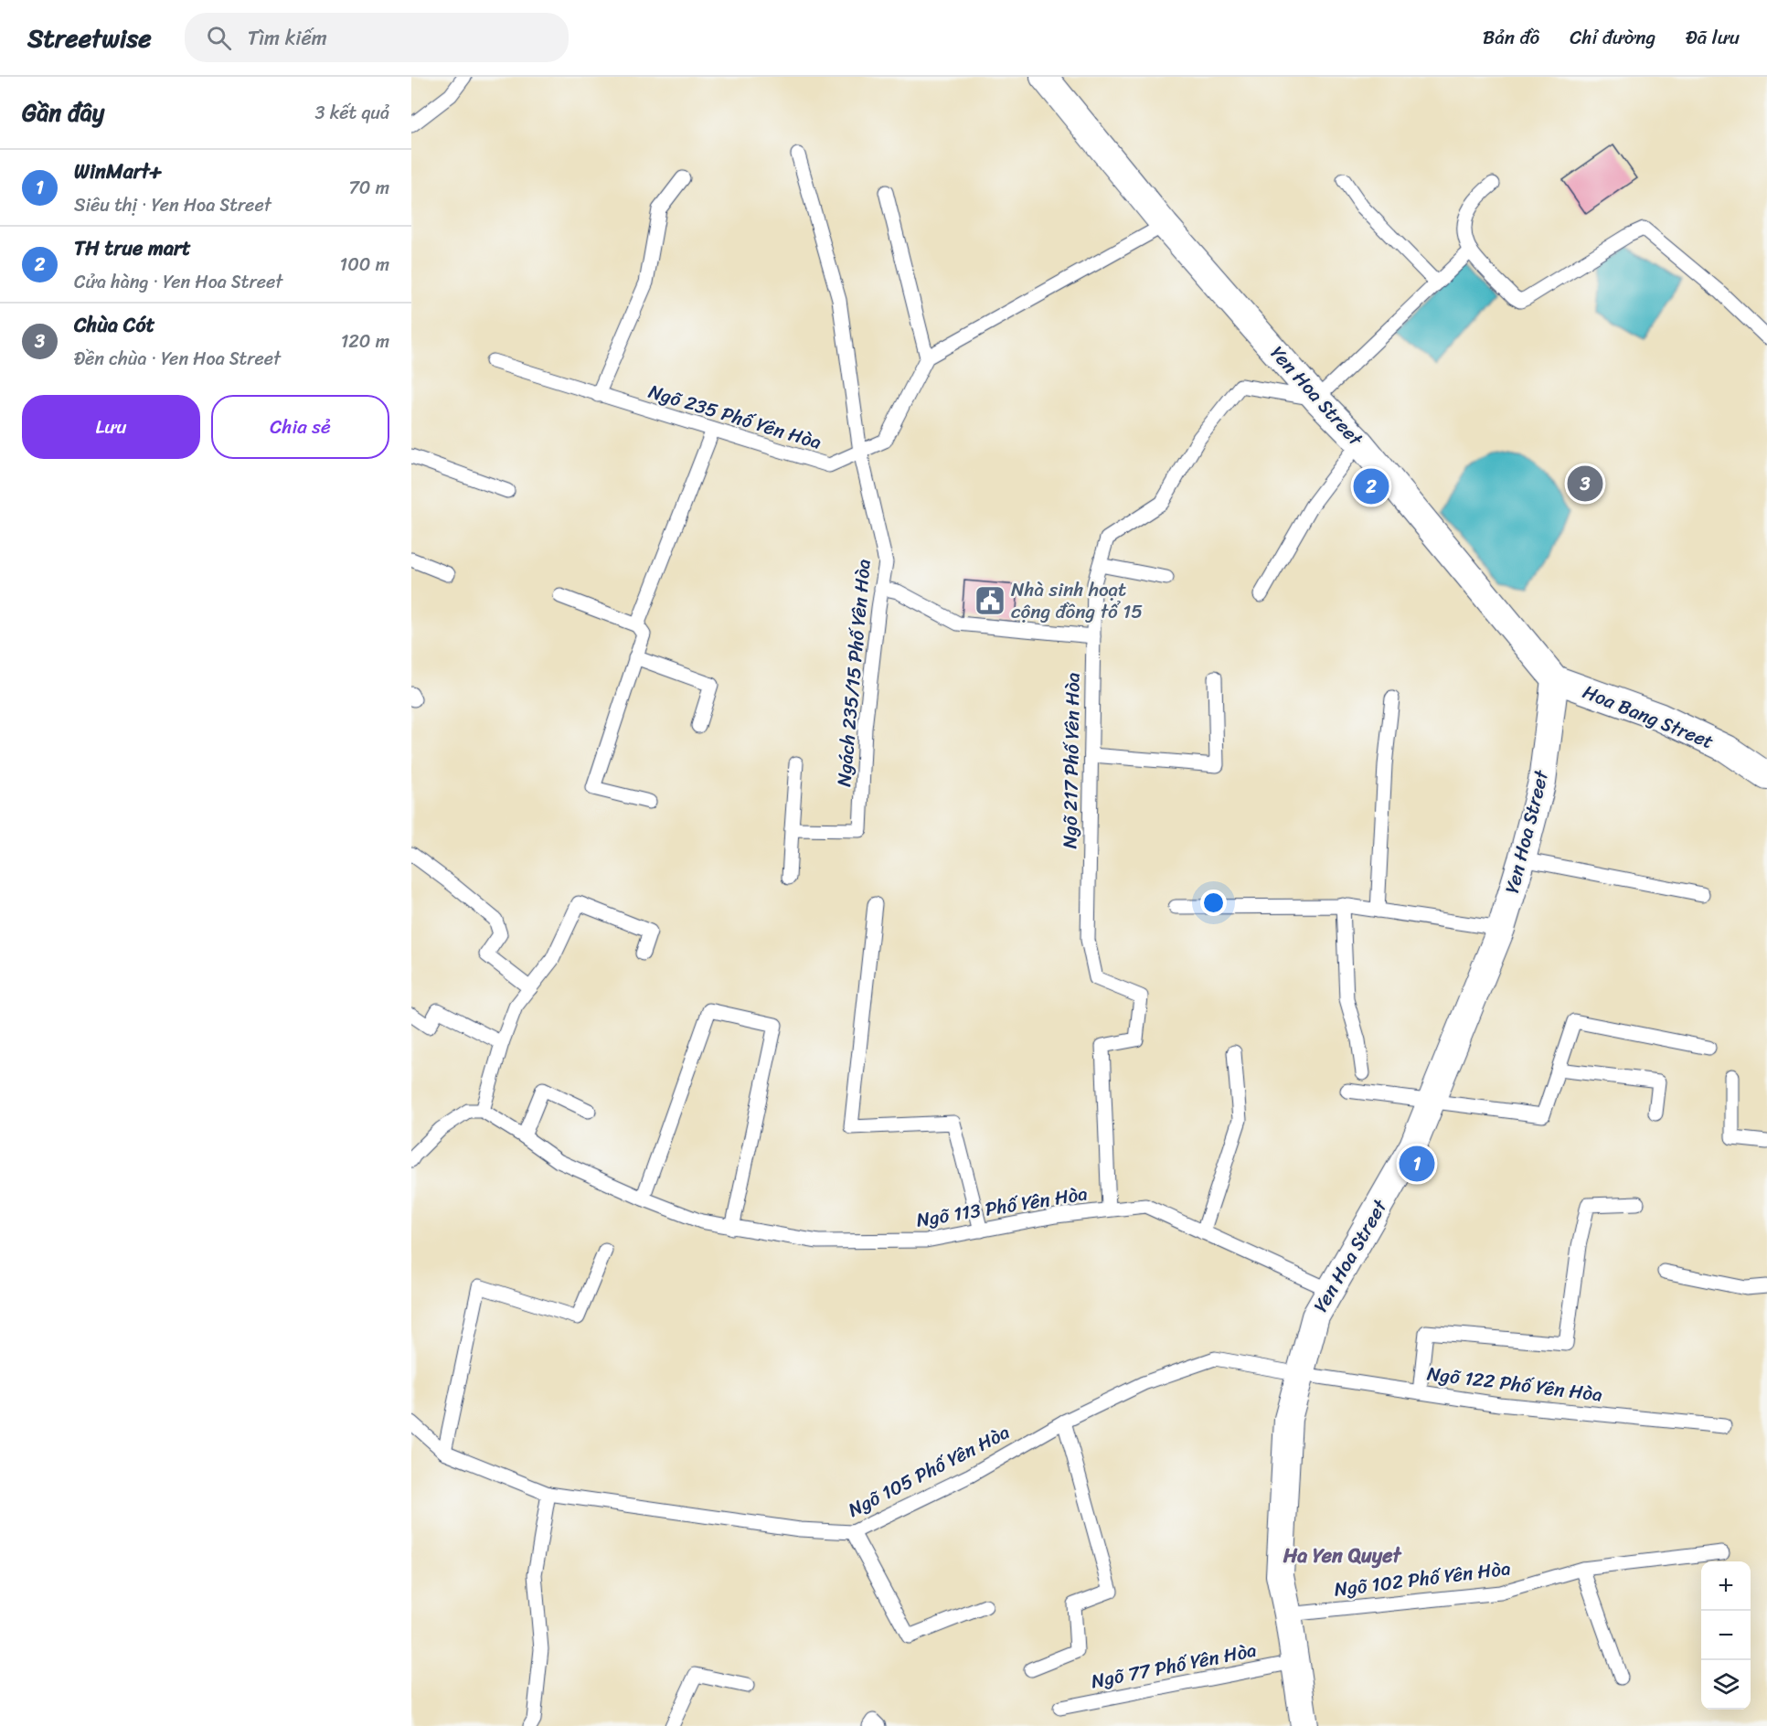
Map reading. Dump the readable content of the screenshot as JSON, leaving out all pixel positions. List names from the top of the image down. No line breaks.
{"streets":{"street":["Yen Hoa Street","Hoa Bang Street"],"lane":["Ngõ 235 Phố Yên Hòa","Ngách 235/15 Phố Yên Hòa","Ngõ 217 Phố Yên Hòa","Ngõ 113 Phố Yên Hòa","Ngõ 122 Phố Yên Hòa","Ngõ 105 Phố Yên Hòa","Ngõ 102 Phố Yên Hòa","Ngõ 77 Phố Yên Hòa"]},"crossings":[["Yen Hoa Street","Hoa Bang Street"],["Yen Hoa Street","Ngõ 217 Phố Yên Hòa"],["Yen Hoa Street","Ngõ 113 Phố Yên Hòa"],["Yen Hoa Street","Ngõ 122 Phố Yên Hòa"],["Yen Hoa Street","Ngõ 105 Phố Yên Hòa"],["Yen Hoa Street","Ngõ 102 Phố Yên Hòa"],["Yen Hoa Street","Ngõ 77 Phố Yên Hòa"],["Ngõ 235 Phố Yên Hòa","Ngách 235/15 Phố Yên Hòa"],["Ngõ 217 Phố Yên Hòa","Ngõ 113 Phố Yên Hòa"],["Ngõ 122 Phố Yên Hòa","Ngõ 105 Phố Yên Hòa"]],"districts":["Ha Yen Quyet"],"places":{"public building":["Nhà sinh hoạt cộng đồng tổ 15"]},"page":{"header":"Streetwise","search":"Tìm kiếm","nav":["Bản đồ","Chỉ đường","Đã lưu"],"heading":["Gần đây","3 kết quả"],"list":[{"mark":"1","name":"WinMart+","note":"Siêu thị · Yen Hoa Street","value":"70 m"},{"mark":"2","name":"TH true mart","note":"Cửa hàng · Yen Hoa Street","value":"100 m"},{"mark":"3","name":"Chùa Cót","note":"Đền chùa · Yen Hoa Street","value":"120 m"}],"buttons":["Lưu","Chia sẻ"],"pins":["3","2","1"],"map_buttons":["+","−"]}}
